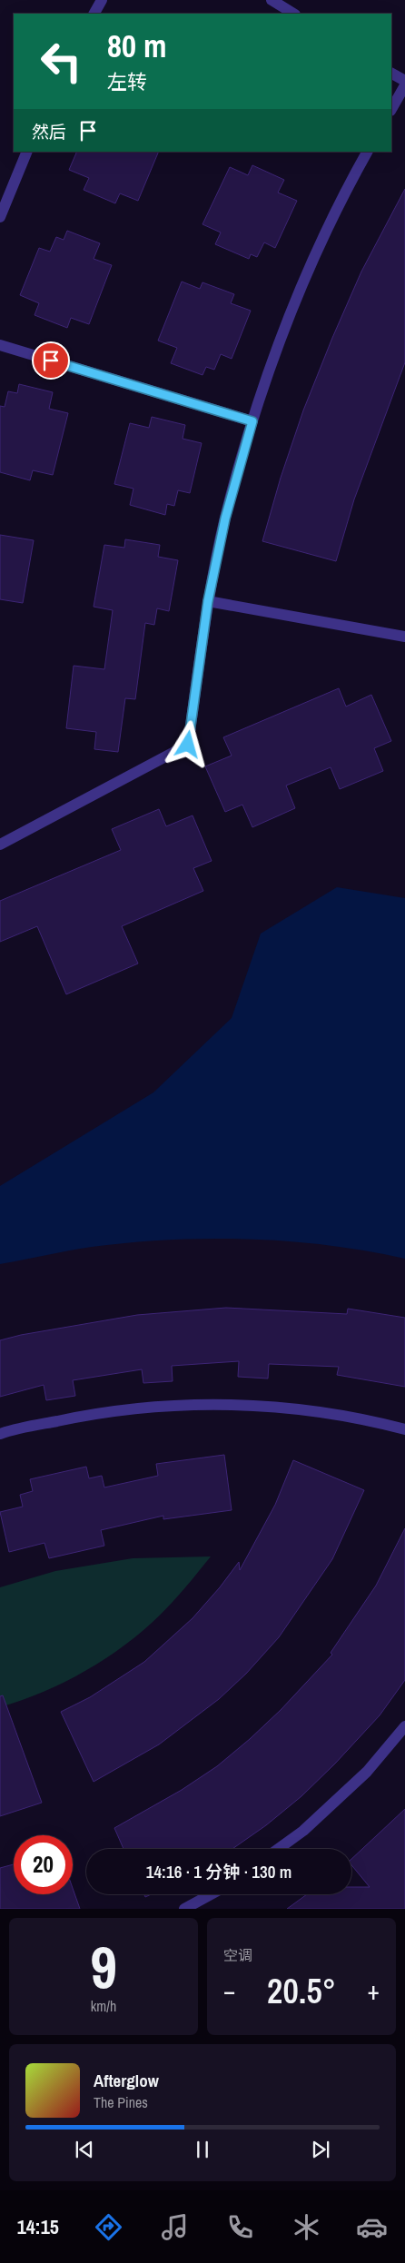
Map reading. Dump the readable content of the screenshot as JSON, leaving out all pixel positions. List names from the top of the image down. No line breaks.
{"page":{"turn":["80 m","左转"],"then":"然后","limit":"20","trip":"14:16 · 1 分钟 · 130 m","tile":[["9","km/h"],"空调"],"heat":["−","20.5°","+"],"song":["Afterglow","The Pines"],"tabs":"14:15"}}
